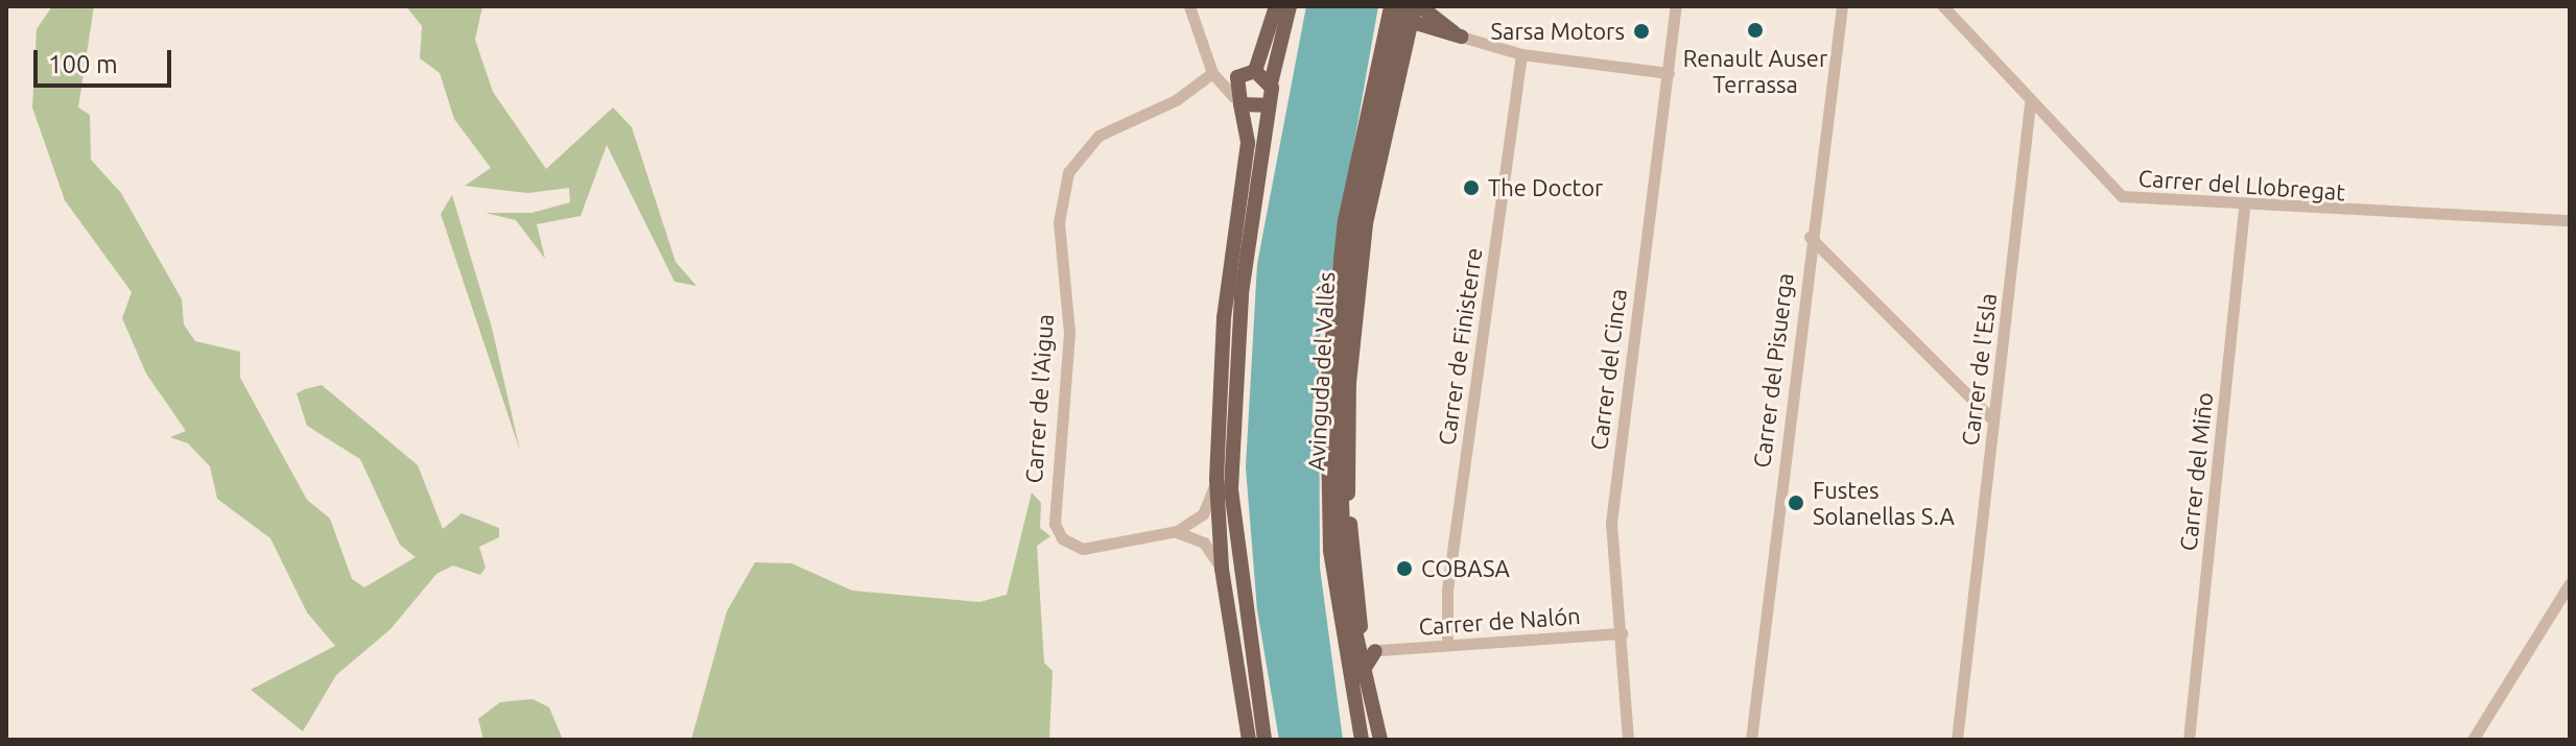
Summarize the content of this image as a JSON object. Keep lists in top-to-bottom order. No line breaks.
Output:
{"streets":{"main road":["Avinguda del Vallès"],"street":["Carrer del Llobregat","Carrer de Finisterre","Carrer del Cinca","Carrer de l'Esla","Carrer del Pisuerga","Carrer de l'Aigua","Carrer del Miño","Carrer de Nalón"]},"crossings":[["Carrer del Llobregat","Carrer de l'Esla"],["Carrer del Llobregat","Carrer del Miño"],["Carrer de Finisterre","Carrer de Nalón"],["Carrer del Cinca","Carrer de Nalón"]],"places":["Renault Auser Terrassa","Sarsa Motors","The Doctor","Fustes Solanellas S.A","COBASA"],"scale_bar":"100 m"}
